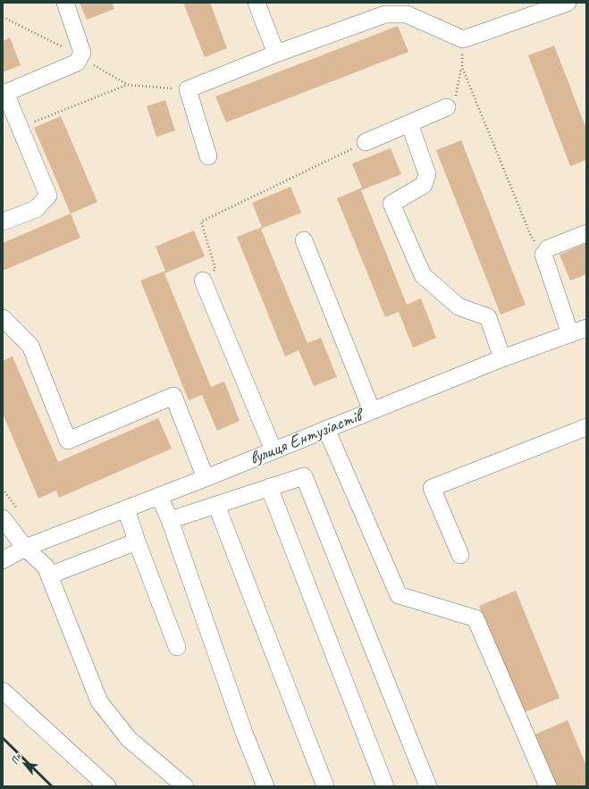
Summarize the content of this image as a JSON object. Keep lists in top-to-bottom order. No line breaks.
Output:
{"streets":{"street":["вулиця Ентузіастів"]},"north":"top left"}
